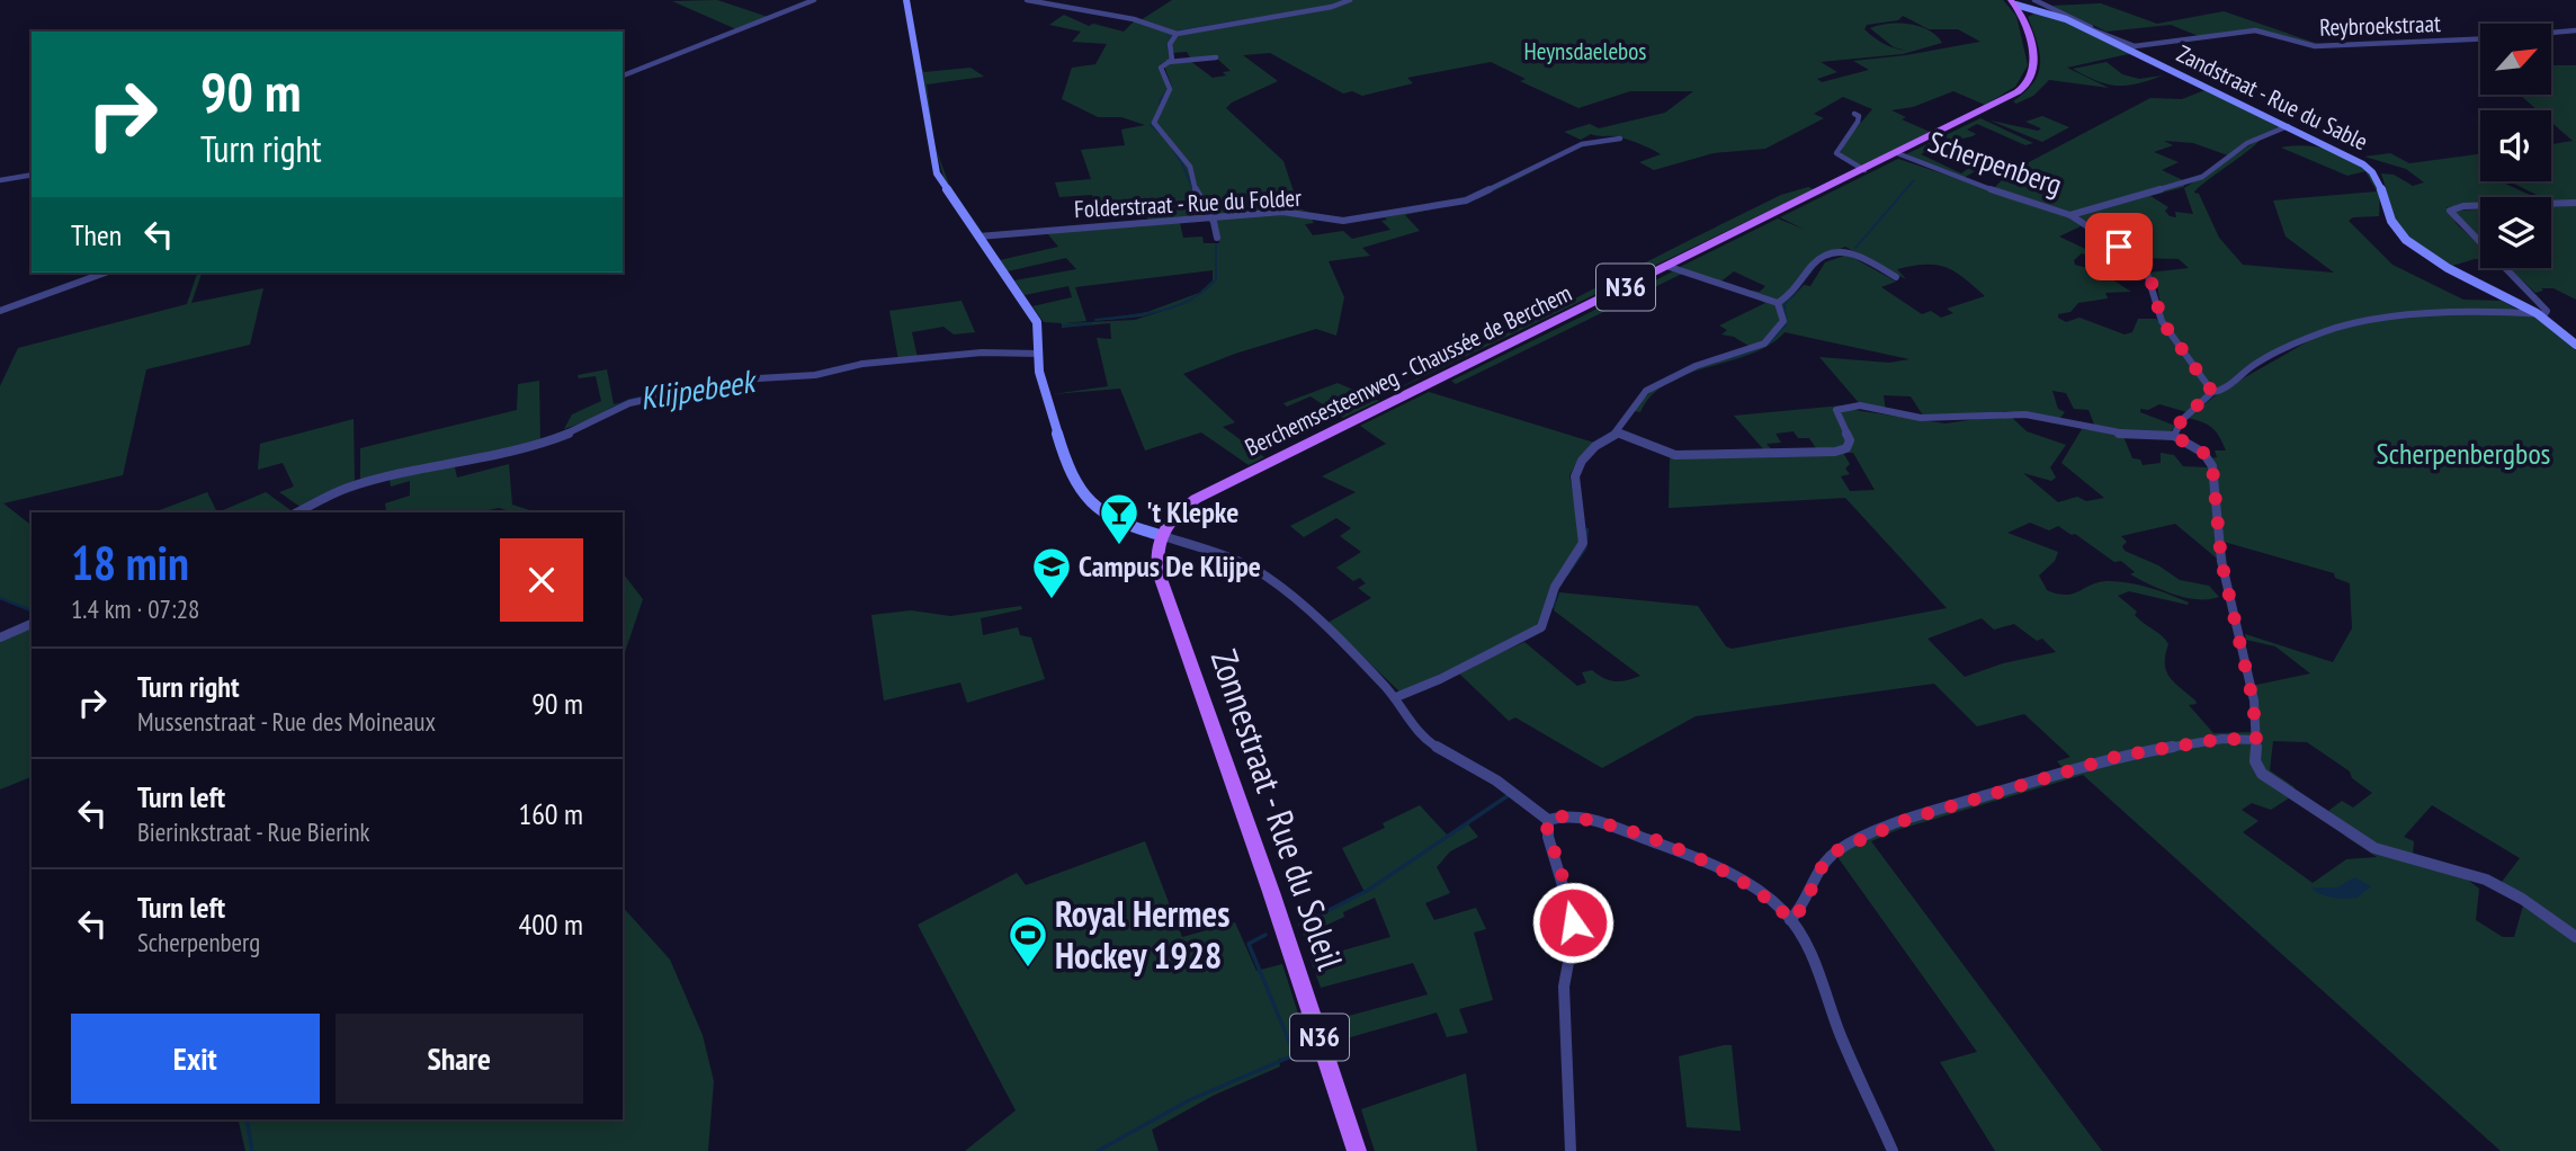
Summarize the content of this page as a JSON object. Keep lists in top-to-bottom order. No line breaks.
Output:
{"streets":{"main road":["N36","Berchemsesteenweg - Chaussée de Berchem","Zonnestraat - Rue du Soleil"],"street":["Reybroekstraat","Zandstraat - Rue du Sable","Scherpenberg","Folderstraat - Rue du Folder"]},"crossings":[["Reybroekstraat","Zandstraat - Rue du Sable"],["Zandstraat - Rue du Sable","Berchemsesteenweg - Chaussée de Berchem"],["Scherpenberg","Berchemsesteenweg - Chaussée de Berchem"],["Berchemsesteenweg - Chaussée de Berchem","Zonnestraat - Rue du Soleil"]],"water":["Klijpebeek"],"parks":["Heynsdaelebos","Scherpenbergbos"],"places":{"bar":["'t Klepke"],"school or university":["Campus De Klijpe"],"sports":["Royal Hermes Hockey 1928"]},"north":"top right","page":{"turn":["90 m","Turn right"],"then":"Then","heading":["18 min","1.4 km · 07:28"],"list":[{"name":"Turn right","note":"Mussenstraat - Rue des Moineaux","value":"90 m"},{"name":"Turn left","note":"Bierinkstraat - Rue Bierink","value":"160 m"},{"name":"Turn left","note":"Scherpenberg","value":"400 m"}],"buttons":["Exit","Share"]}}
